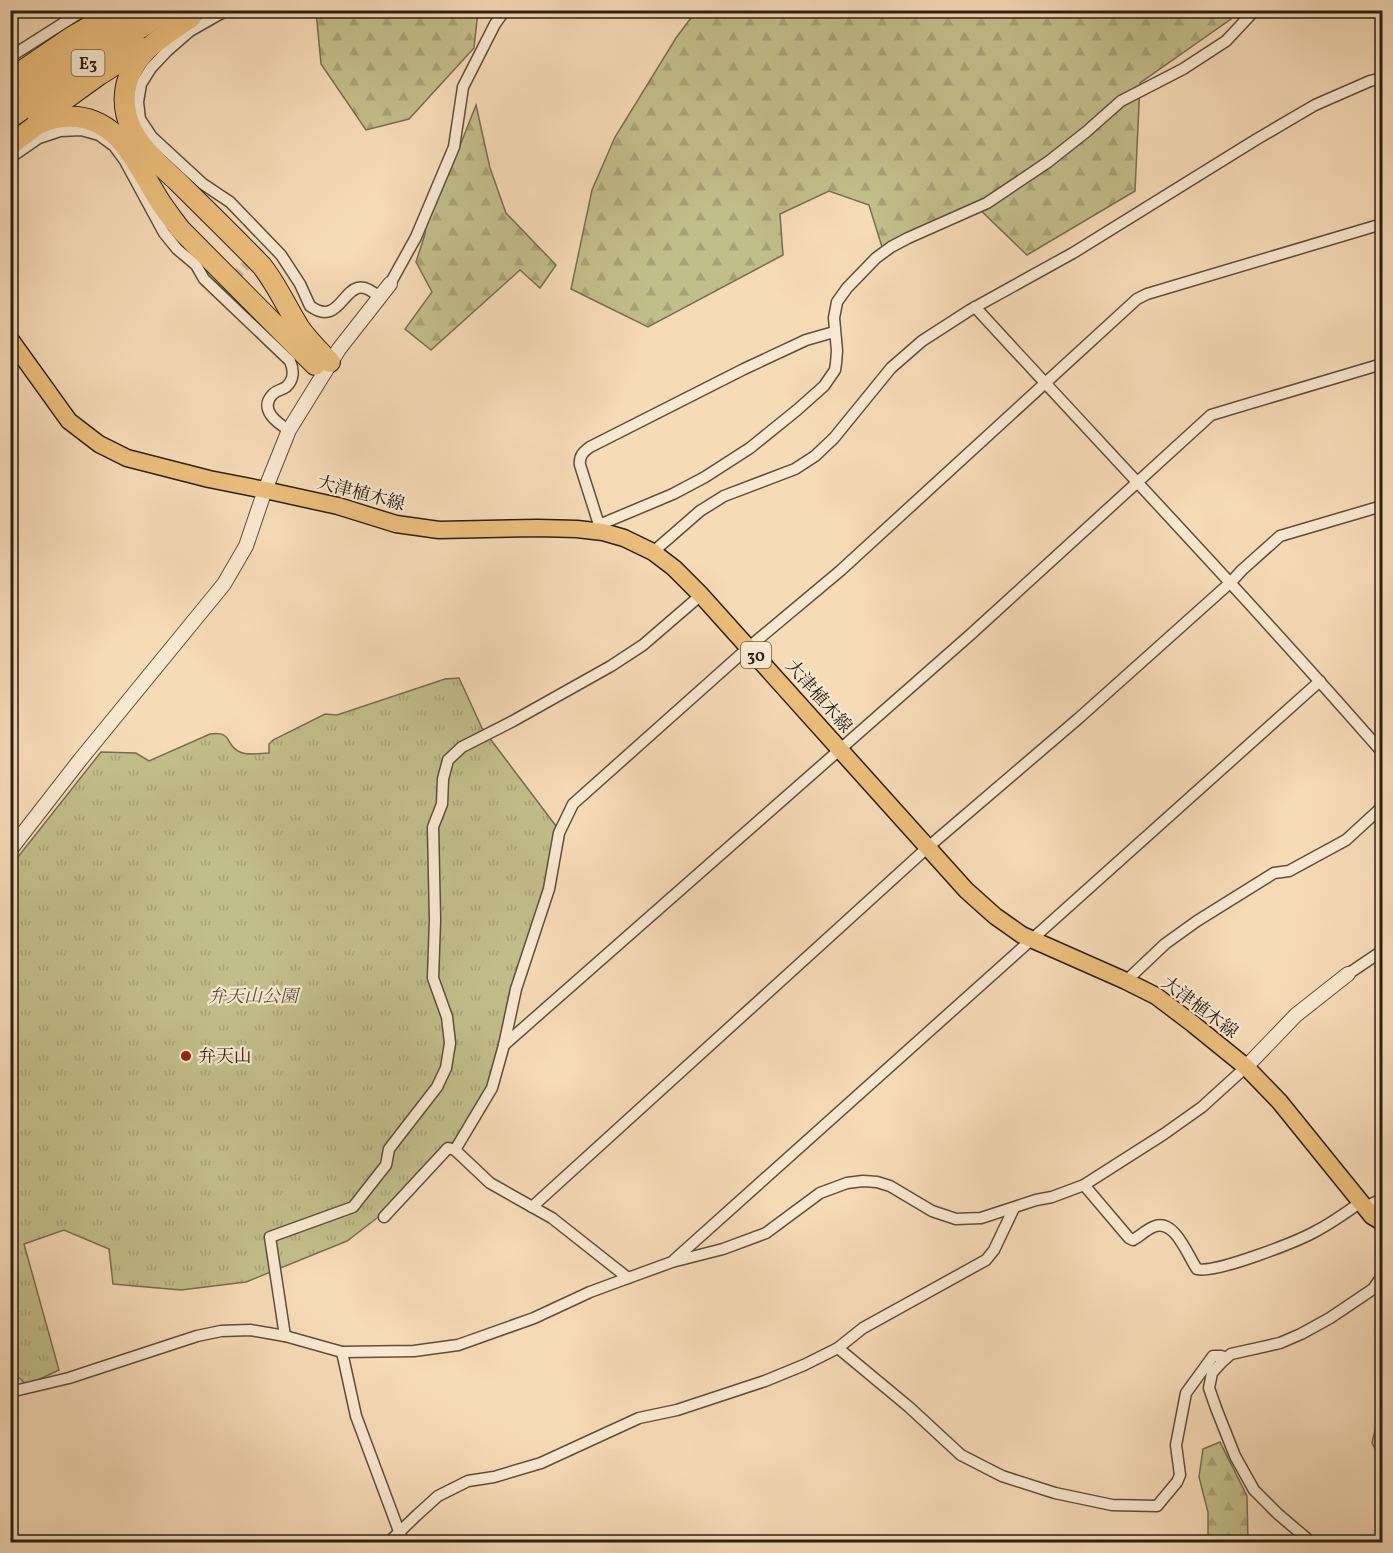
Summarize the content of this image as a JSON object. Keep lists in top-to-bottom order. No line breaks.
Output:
{"streets":{"highway":["E3"],"main road":["大津植木線","30"]},"parks":["弁天山公園"],"places":["弁天山"]}
